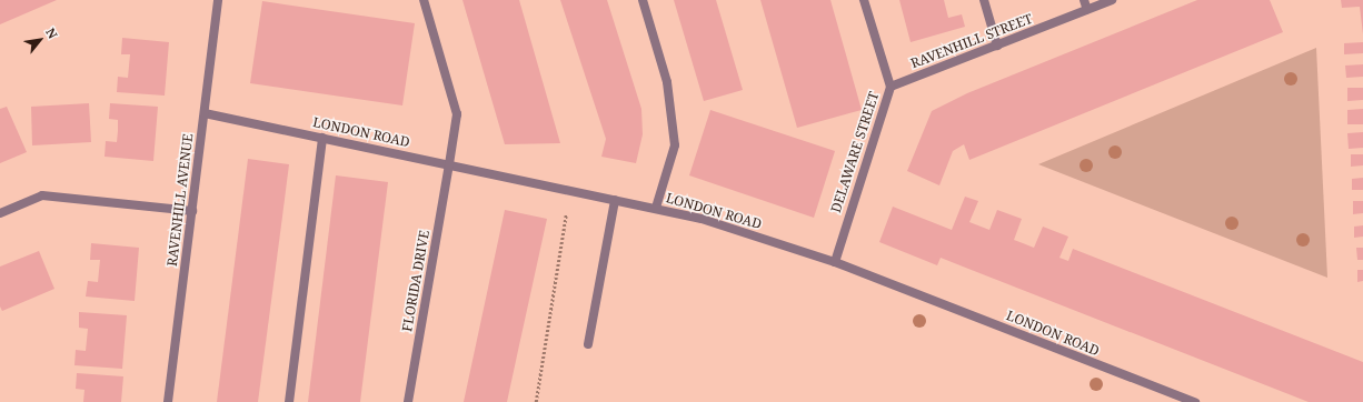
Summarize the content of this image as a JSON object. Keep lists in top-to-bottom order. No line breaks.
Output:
{"streets":{"street":["RAVENHILL STREET","LONDON ROAD","DELAWARE STREET","RAVENHILL AVENUE","FLORIDA DRIVE"]},"crossings":[["RAVENHILL STREET","DELAWARE STREET"],["LONDON ROAD","DELAWARE STREET"],["LONDON ROAD","RAVENHILL AVENUE"],["LONDON ROAD","FLORIDA DRIVE"]],"north":"top right"}
